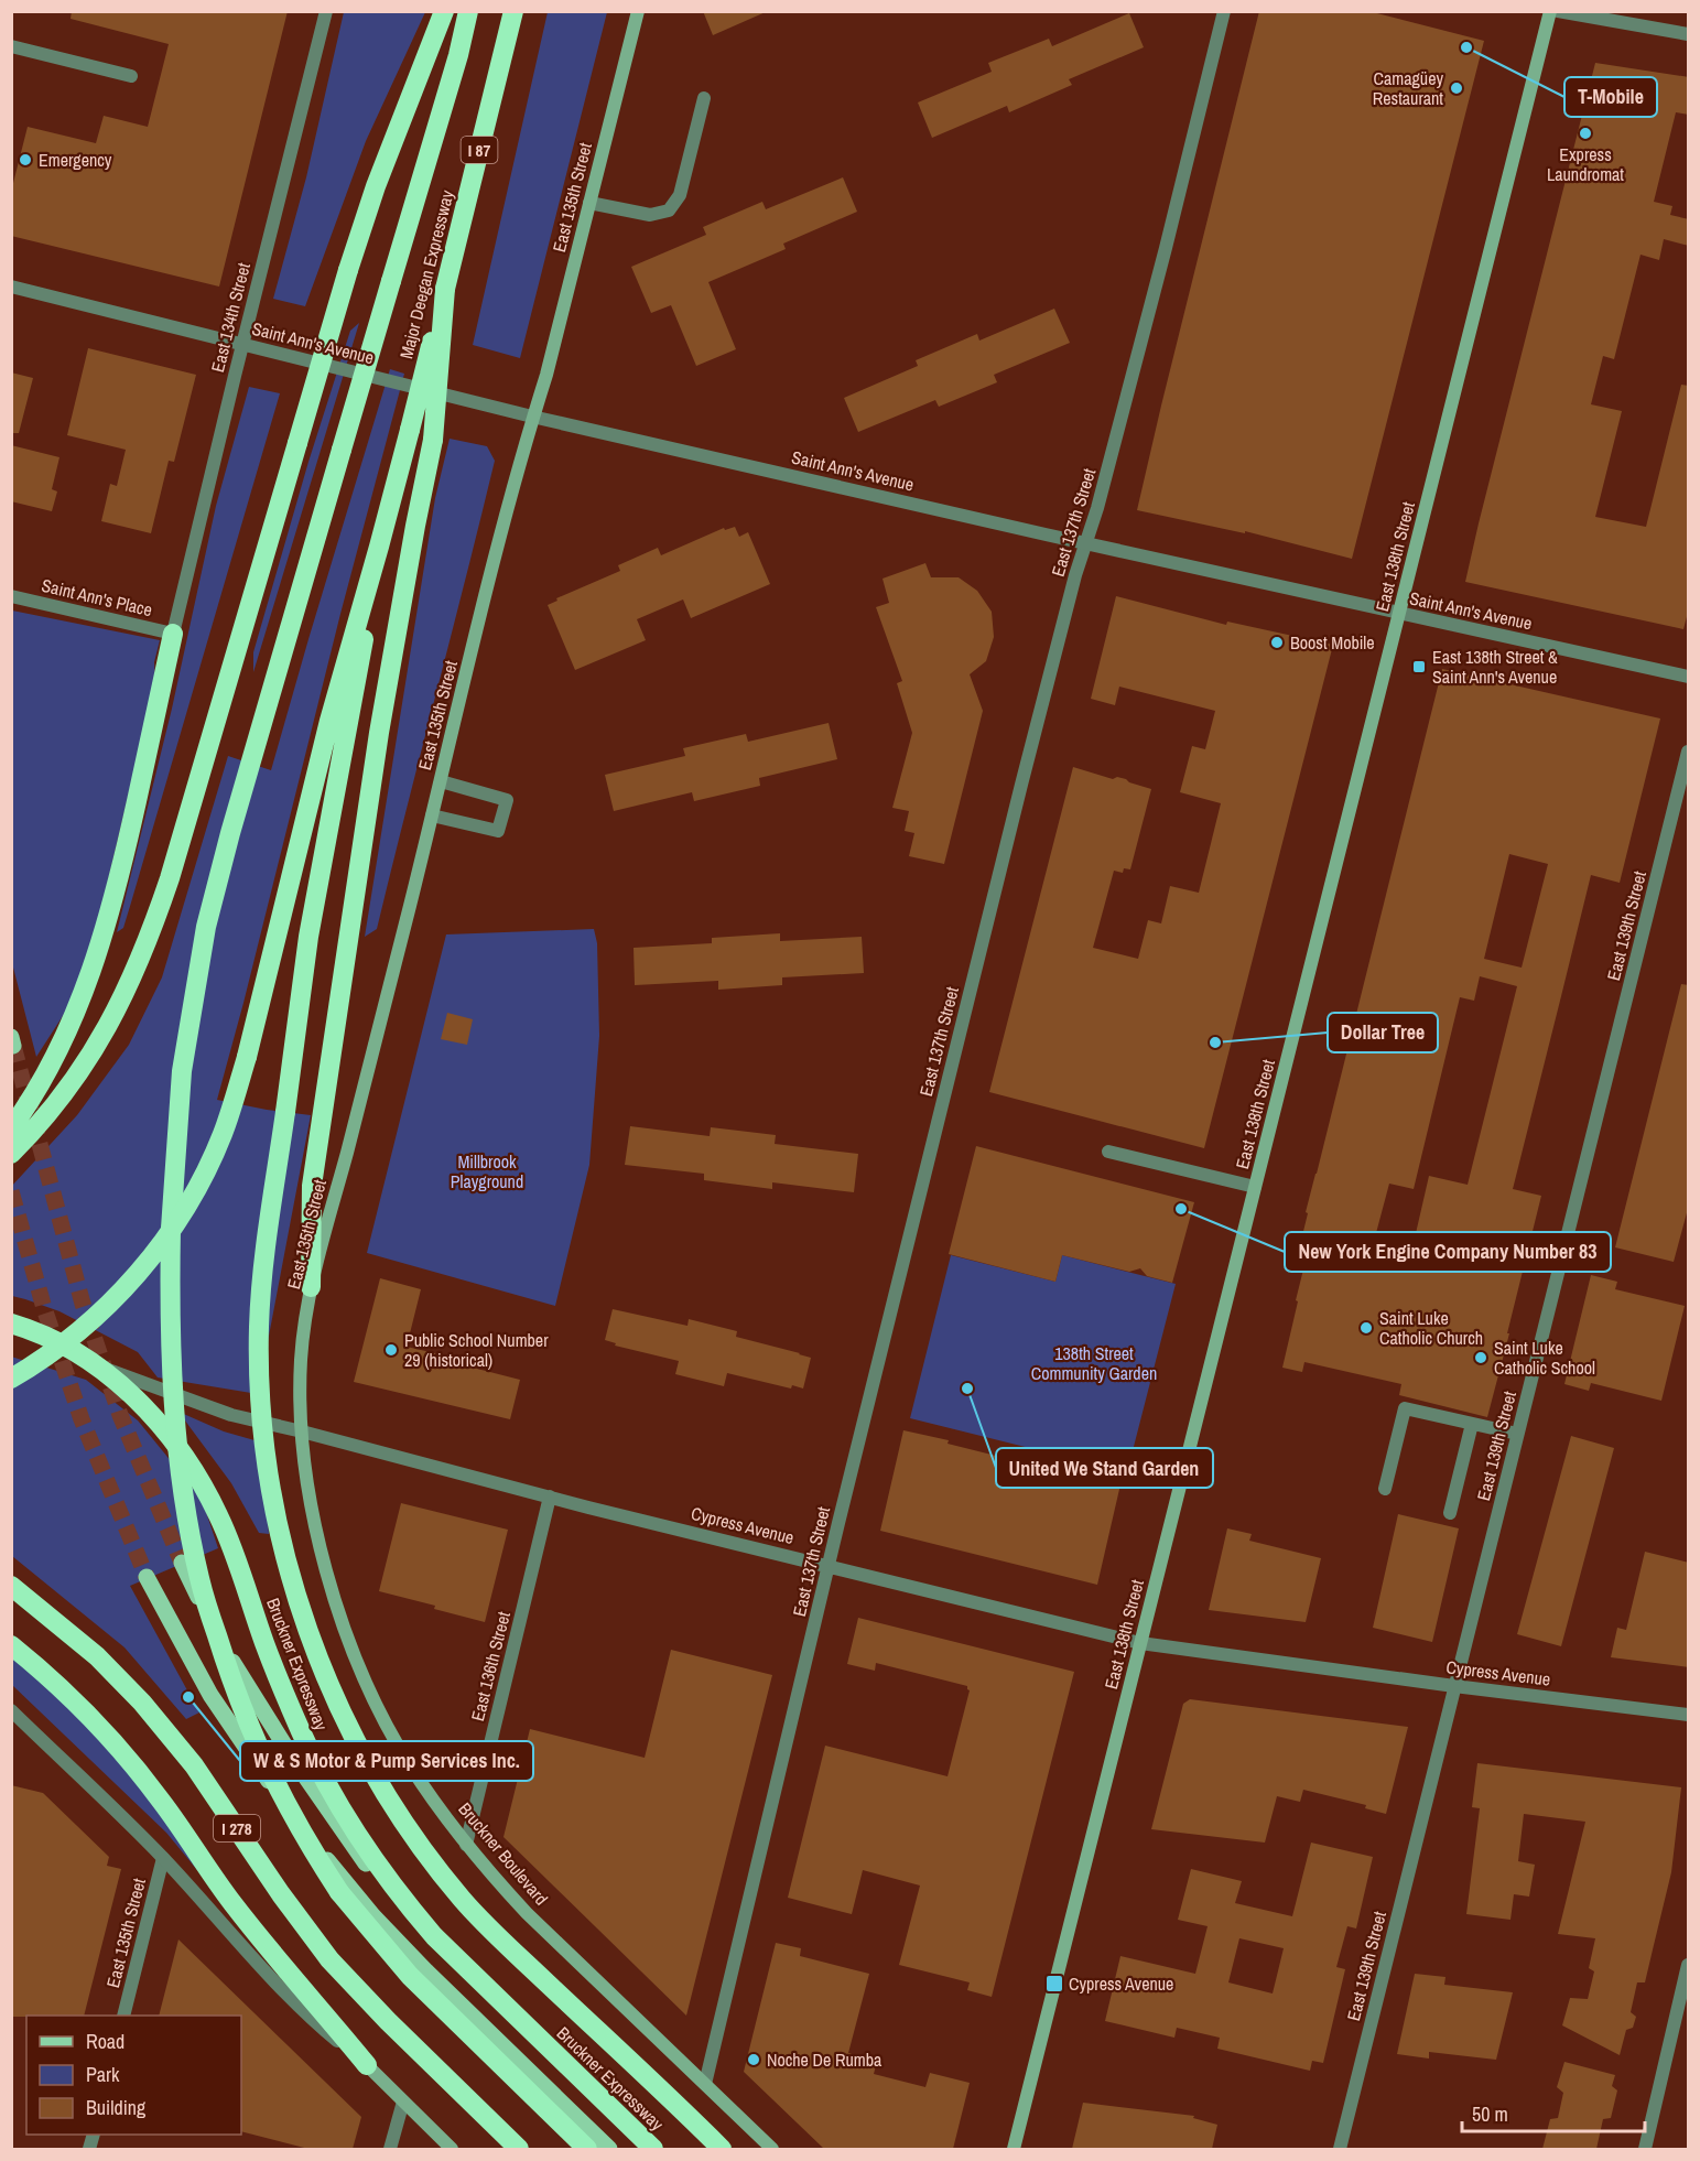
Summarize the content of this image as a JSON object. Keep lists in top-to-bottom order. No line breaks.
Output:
{"streets":{"highway":["I 87","Major Deegan Expressway","Bruckner Expressway","I 278"],"main road":["East 135th Street","East 138th Street","Bruckner Boulevard"],"street":["East 134th Street","Saint Ann's Avenue","East 137th Street","Saint Ann's Place","East 139th Street","Cypress Avenue","East 136th Street"]},"crossings":[["East 135th Street","Saint Ann's Avenue"],["East 135th Street","Cypress Avenue"],["East 135th Street","Bruckner Boulevard"],["East 134th Street","Saint Ann's Avenue"],["East 134th Street","Saint Ann's Place"],["Saint Ann's Avenue","East 137th Street"],["Saint Ann's Avenue","East 138th Street"],["East 137th Street","Cypress Avenue"],["East 137th Street","Bruckner Boulevard"],["East 138th Street","Cypress Avenue"],["East 139th Street","Cypress Avenue"],["Cypress Avenue","Bruckner Expressway"],["Cypress Avenue","East 136th Street"],["Cypress Avenue","Bruckner Boulevard"],["East 136th Street","Bruckner Boulevard"]],"parks":["Millbrook Playground","138th Street Community Garden"],"places":{"other":["T-Mobile","Camagüey Restaurant","Express Laundromat","Emergency","Boost Mobile","Dollar Tree","New York Engine Company Number 83","Saint Luke Catholic Church","Public School Number 29 (historical)","Saint Luke Catholic School","United We Stand Garden","W & S Motor & Pump Services Inc.","Noche De Rumba"],"transit":["East 138th Street & Saint Ann's Avenue","Cypress Avenue"]},"legend":["Road","Park","Building"],"scale_bar":"50 m"}
